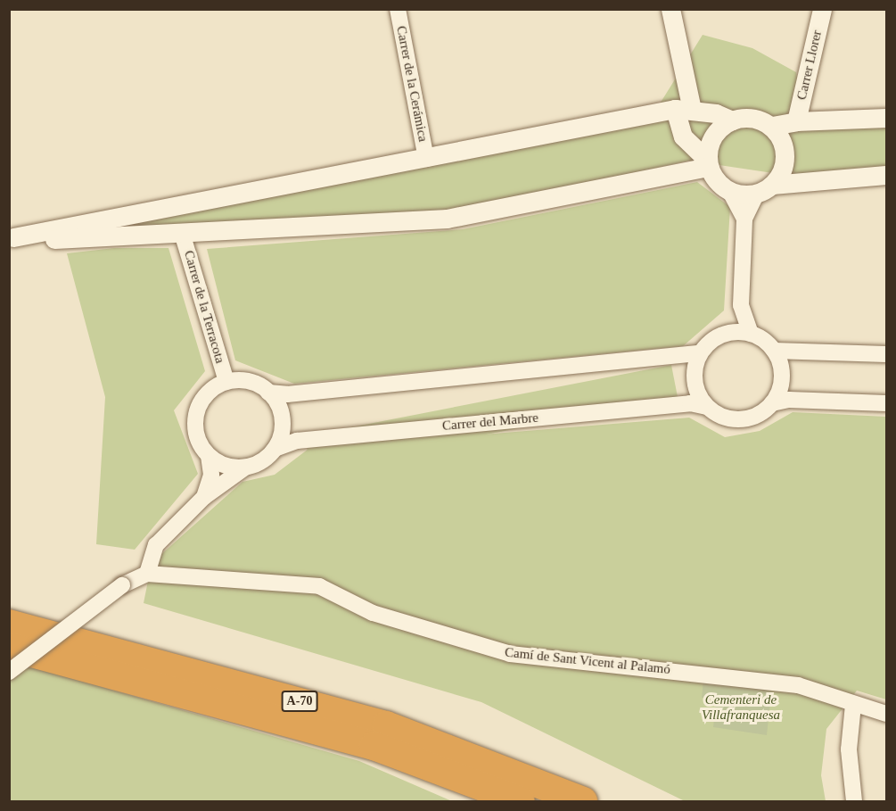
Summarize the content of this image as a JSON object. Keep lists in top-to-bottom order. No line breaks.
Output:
{"streets":{"highway":["A-70"],"street":["Carrer Llorer","Carrer de la Cerámica","Carrer de la Terracota","Carrer del Marbre","Camí de Sant Vicent al Palamó"]},"crossings":[["Carrer de la Terracota","Carrer del Marbre"]],"parks":["Cementeri de Villafranquesa"]}
